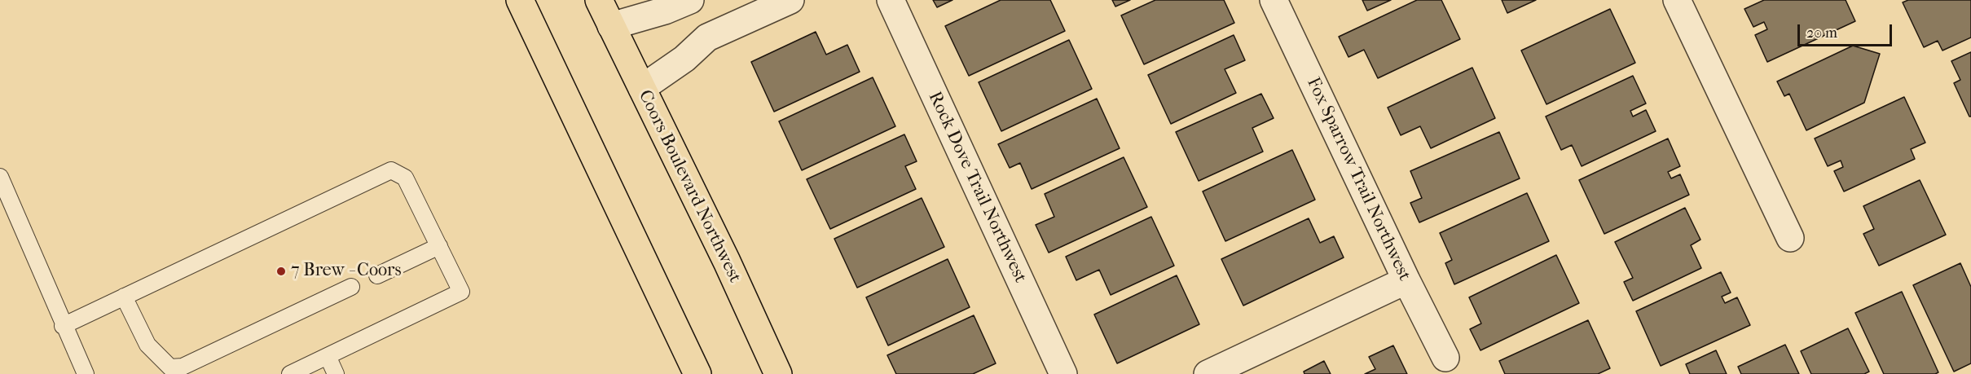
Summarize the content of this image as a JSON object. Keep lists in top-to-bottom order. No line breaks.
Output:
{"streets":{"main road":["Coors Boulevard Northwest"],"street":["Fox Sparrow Trail Northwest","Rock Dove Trail Northwest"]},"places":["7 Brew - Coors"],"scale_bar":"20 m"}
